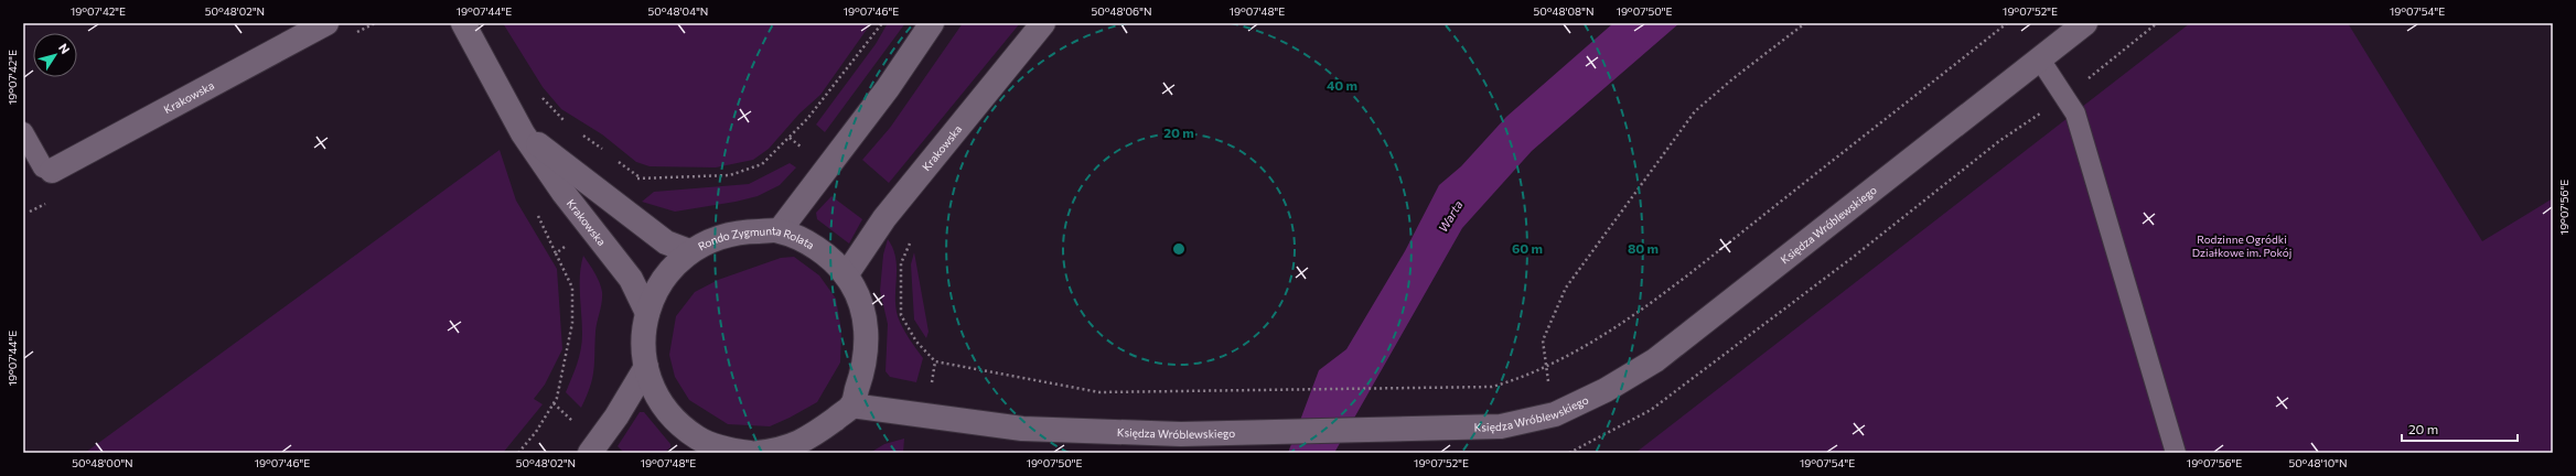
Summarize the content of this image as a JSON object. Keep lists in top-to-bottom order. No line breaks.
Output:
{"streets":{"street":["Krakowska","Księdza Wróblewskiego","Rondo Zygmunta Rolata"]},"crossings":[["Krakowska","Rondo Zygmunta Rolata"],["Księdza Wróblewskiego","Rondo Zygmunta Rolata"]],"water":["Warta"],"parks":["Rodzinne Ogródki Działkowe im. Pokój"],"scale_bar":"20 m","north":"top right","coordinates":["19°07'42\"E","50°48'02\"N","19°07'44\"E","50°48'04\"N","19°07'46\"E","50°48'06\"N","19°07'48\"E","50°48'08\"N","19°07'50\"E","19°07'52\"E","19°07'54\"E","19°07'56\"E","50°48'00\"N","50°48'10\"N"],"rings":["40 m","20 m","60 m","80 m"]}
